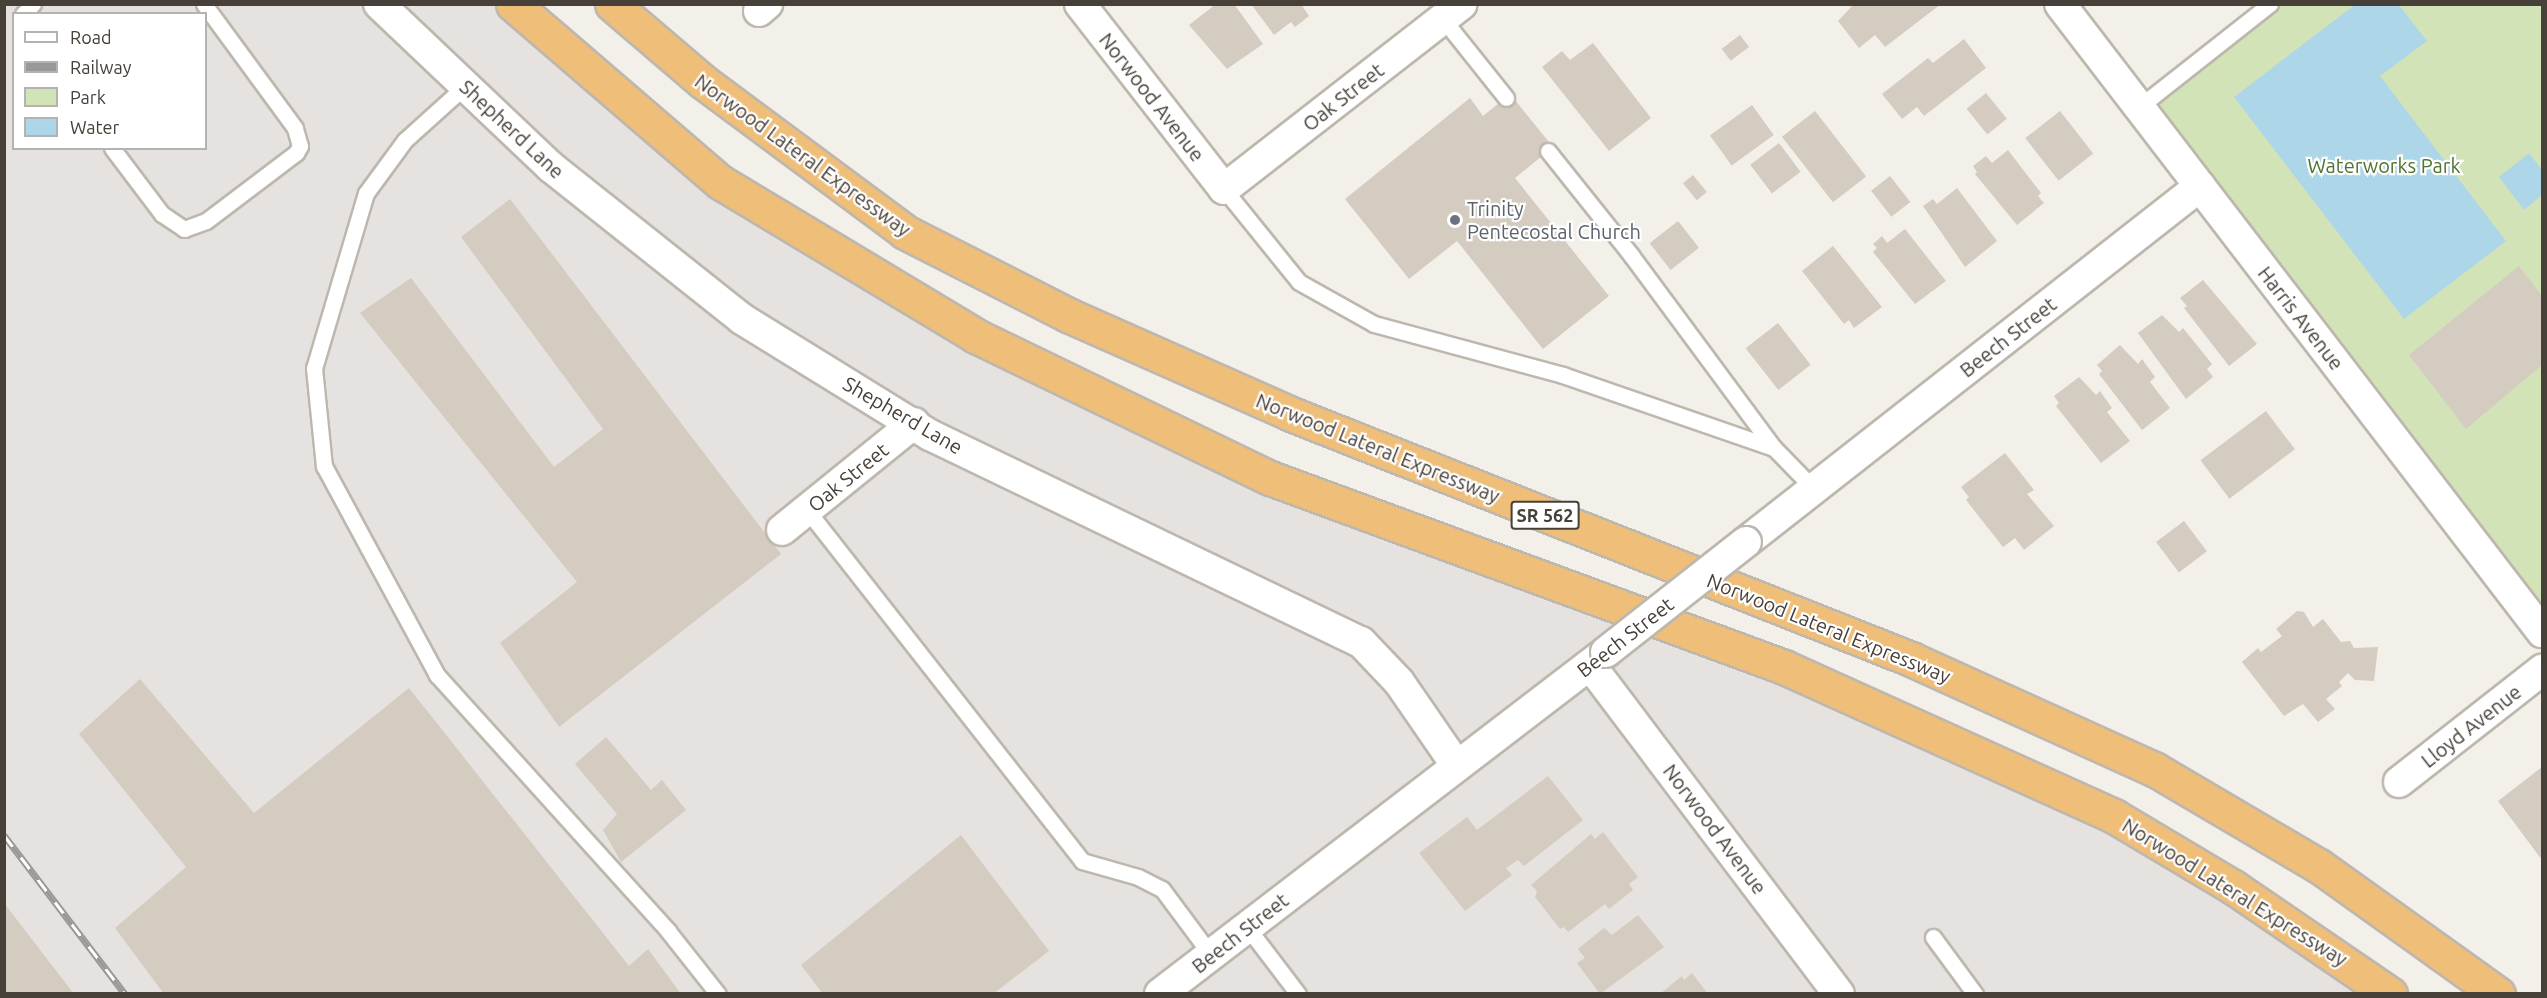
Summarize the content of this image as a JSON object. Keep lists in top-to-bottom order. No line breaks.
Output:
{"streets":{"highway":["Norwood Lateral Expressway","SR 562"],"street":["Norwood Avenue","Oak Street","Shepherd Lane","Harris Avenue","Beech Street","Lloyd Avenue"]},"crossings":[["Norwood Avenue","Oak Street"],["Norwood Avenue","Beech Street"],["Oak Street","Shepherd Lane"],["Shepherd Lane","Beech Street"],["Harris Avenue","Beech Street"]],"parks":["Waterworks Park"],"places":["Trinity Pentecostal Church"],"legend":["Road","Railway","Park","Water"]}
